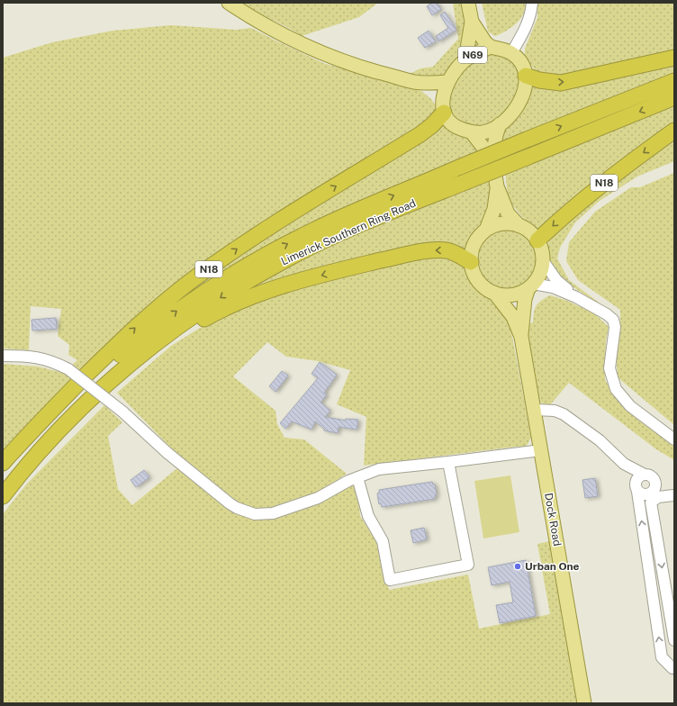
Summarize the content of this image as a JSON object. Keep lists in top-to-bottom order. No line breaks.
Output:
{"streets":{"highway":["N18","Limerick Southern Ring Road"],"main road":["N69","Dock Road"]},"crossings":[["N69","N18"],["N18","Limerick Southern Ring Road"],["N18","Dock Road"]],"places":["Urban One"]}
